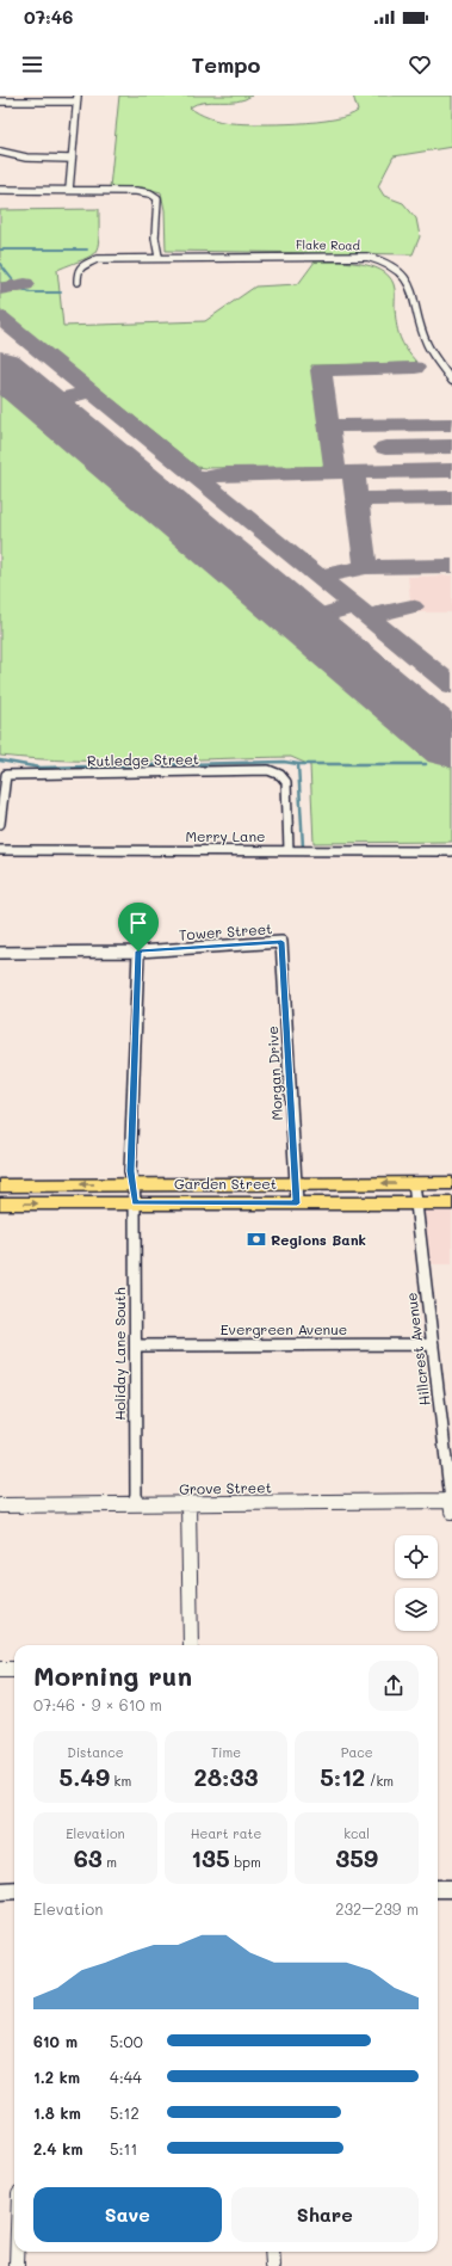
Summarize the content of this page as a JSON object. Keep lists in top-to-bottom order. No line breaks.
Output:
{"streets":{"main road":["Garden Street"],"street":["Flake Road","Rutledge Street","Merry Lane","Tower Street","Morgan Drive","Evergreen Avenue","Hillcrest Avenue","Holiday Lane South","Grove Street"]},"crossings":[["Rutledge Street","Merry Lane"],["Tower Street","Morgan Drive"],["Tower Street","Holiday Lane South"],["Morgan Drive","Garden Street"],["Garden Street","Hillcrest Avenue"],["Garden Street","Holiday Lane South"],["Evergreen Avenue","Hillcrest Avenue"],["Evergreen Avenue","Holiday Lane South"],["Hillcrest Avenue","Grove Street"],["Holiday Lane South","Grove Street"]],"places":{"bank":["Regions Bank"]},"page":{"status":"07:46","header":"Tempo","heading":["Morning run","07:46 · 9 × 610 m"],"stats":[["Distance","5.49 km"],["Time","28:33"],["Pace","5:12 /km"],["Elevation","63 m"],["Heart rate","135 bpm"],["kcal","359"]],"chart":["Elevation","232–239 m"],"list":[{"name":"610 m","note":"5:00"},{"name":"1.2 km","note":"4:44"},{"name":"1.8 km","note":"5:12"},{"name":"2.4 km","note":"5:11"}],"buttons":["Save","Share"]}}
